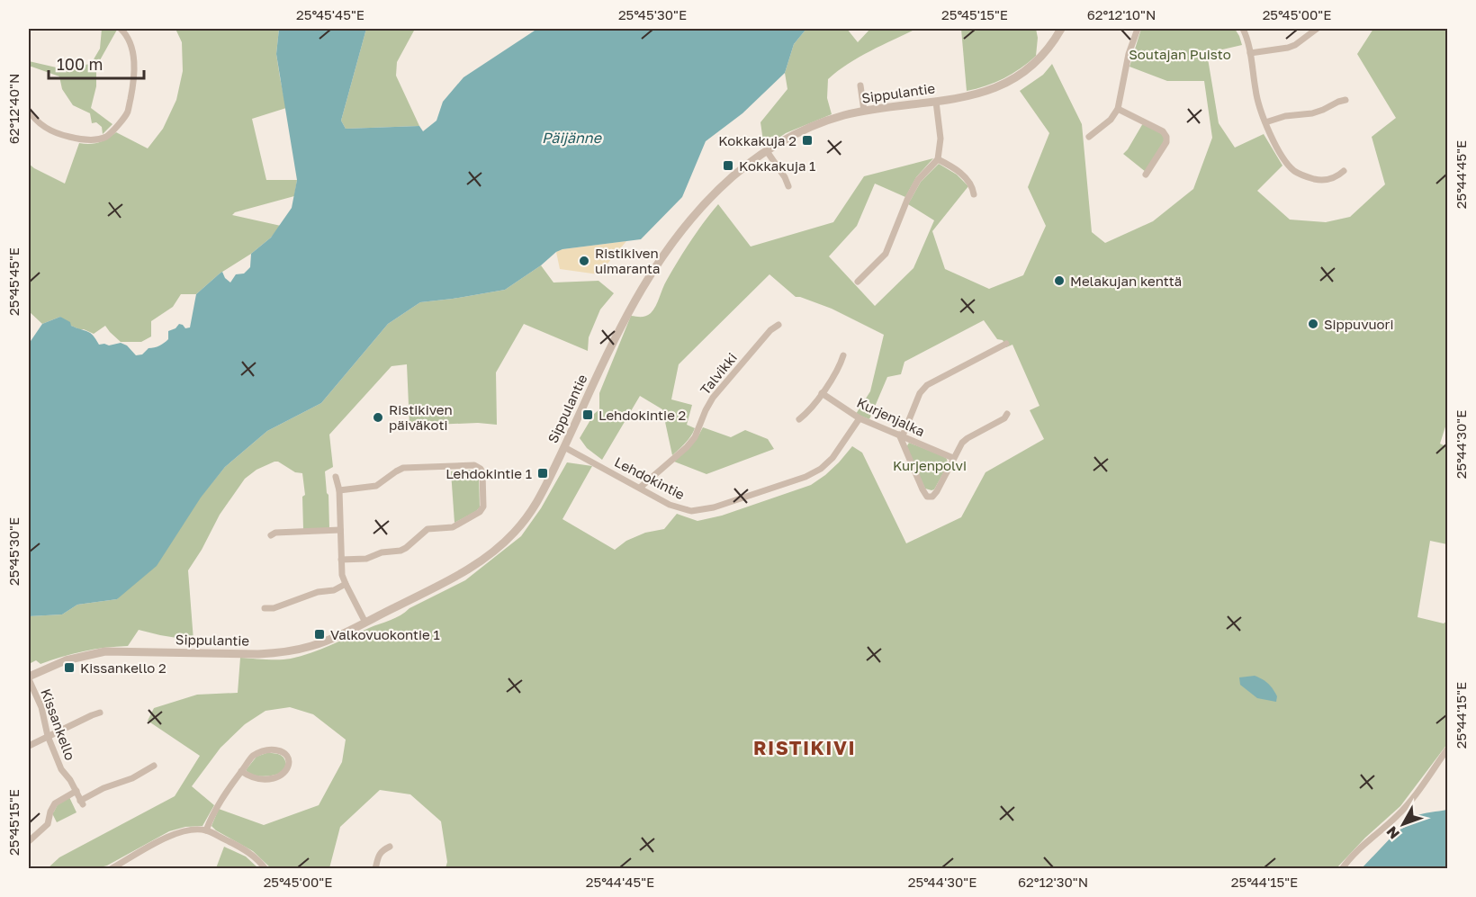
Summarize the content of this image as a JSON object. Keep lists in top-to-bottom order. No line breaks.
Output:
{"streets":{"street":["Sippulantie","Talvikki","Kurjenjalka","Lehdokintie","Kissankello"]},"crossings":[["Sippulantie","Lehdokintie"],["Sippulantie","Kissankello"],["Talvikki","Lehdokintie"],["Kurjenjalka","Lehdokintie"]],"districts":["RISTIKIVI"],"water":["Päijänne"],"parks":["Soutajan Puisto","Kurjenpolvi"],"places":{"transit":["Kokkakuja 2","Kokkakuja 1","Lehdokintie 2","Lehdokintie 1","Valkovuokontie 1","Kissankello 2"],"other":["Ristikiven uimaranta","Melakujan kenttä","Sippuvuori","Ristikiven päiväkoti"]},"scale_bar":"100 m","north":"bottom left","coordinates":["25°45'45\"E","25°45'30\"E","25°45'15\"E","62°12'10\"N","25°45'00\"E","62°12'40\"N","25°44'45\"E","25°44'30\"E","25°44'15\"E","62°12'30\"N"]}
